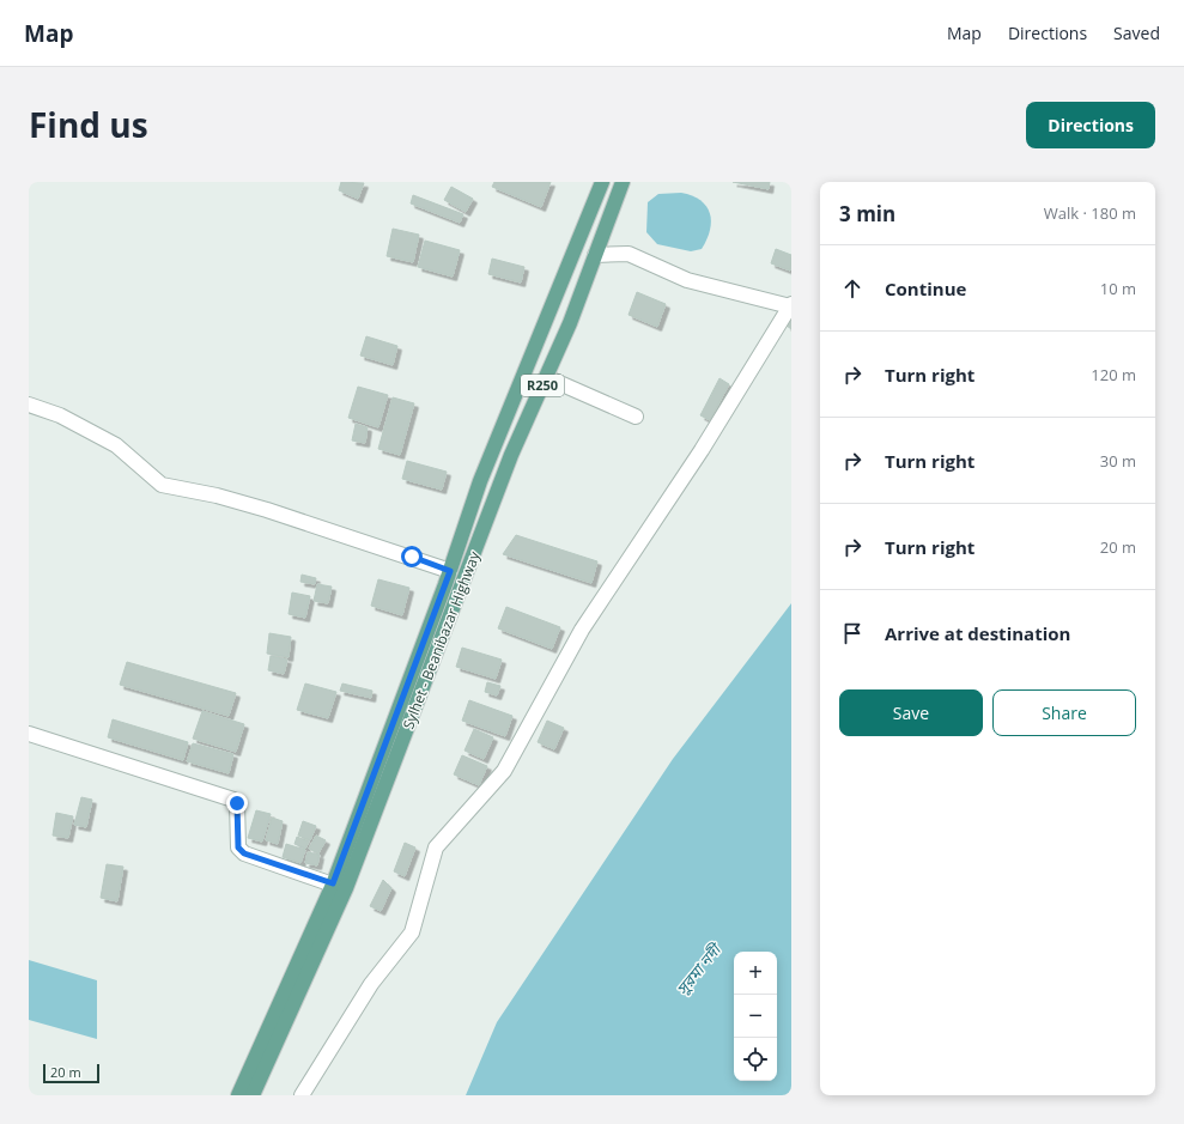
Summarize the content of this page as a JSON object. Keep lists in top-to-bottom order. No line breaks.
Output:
{"streets":{"main road":["R250","Sylhet - Beanibazar Highway"]},"water":["সুরমা নদী"],"scale_bar":"20 m","page":{"header":"Map","nav":["Map","Directions","Saved"],"title":"Find us","buttons":["Directions",["Save","Share"]],"heading":["3 min","Walk · 180 m"],"list":[["Continue","10 m"],["Turn right","120 m"],["Turn right","30 m"],["Turn right","20 m"],"Arrive at destination"],"map_buttons":["+","−"],"scale":"20 m"}}
